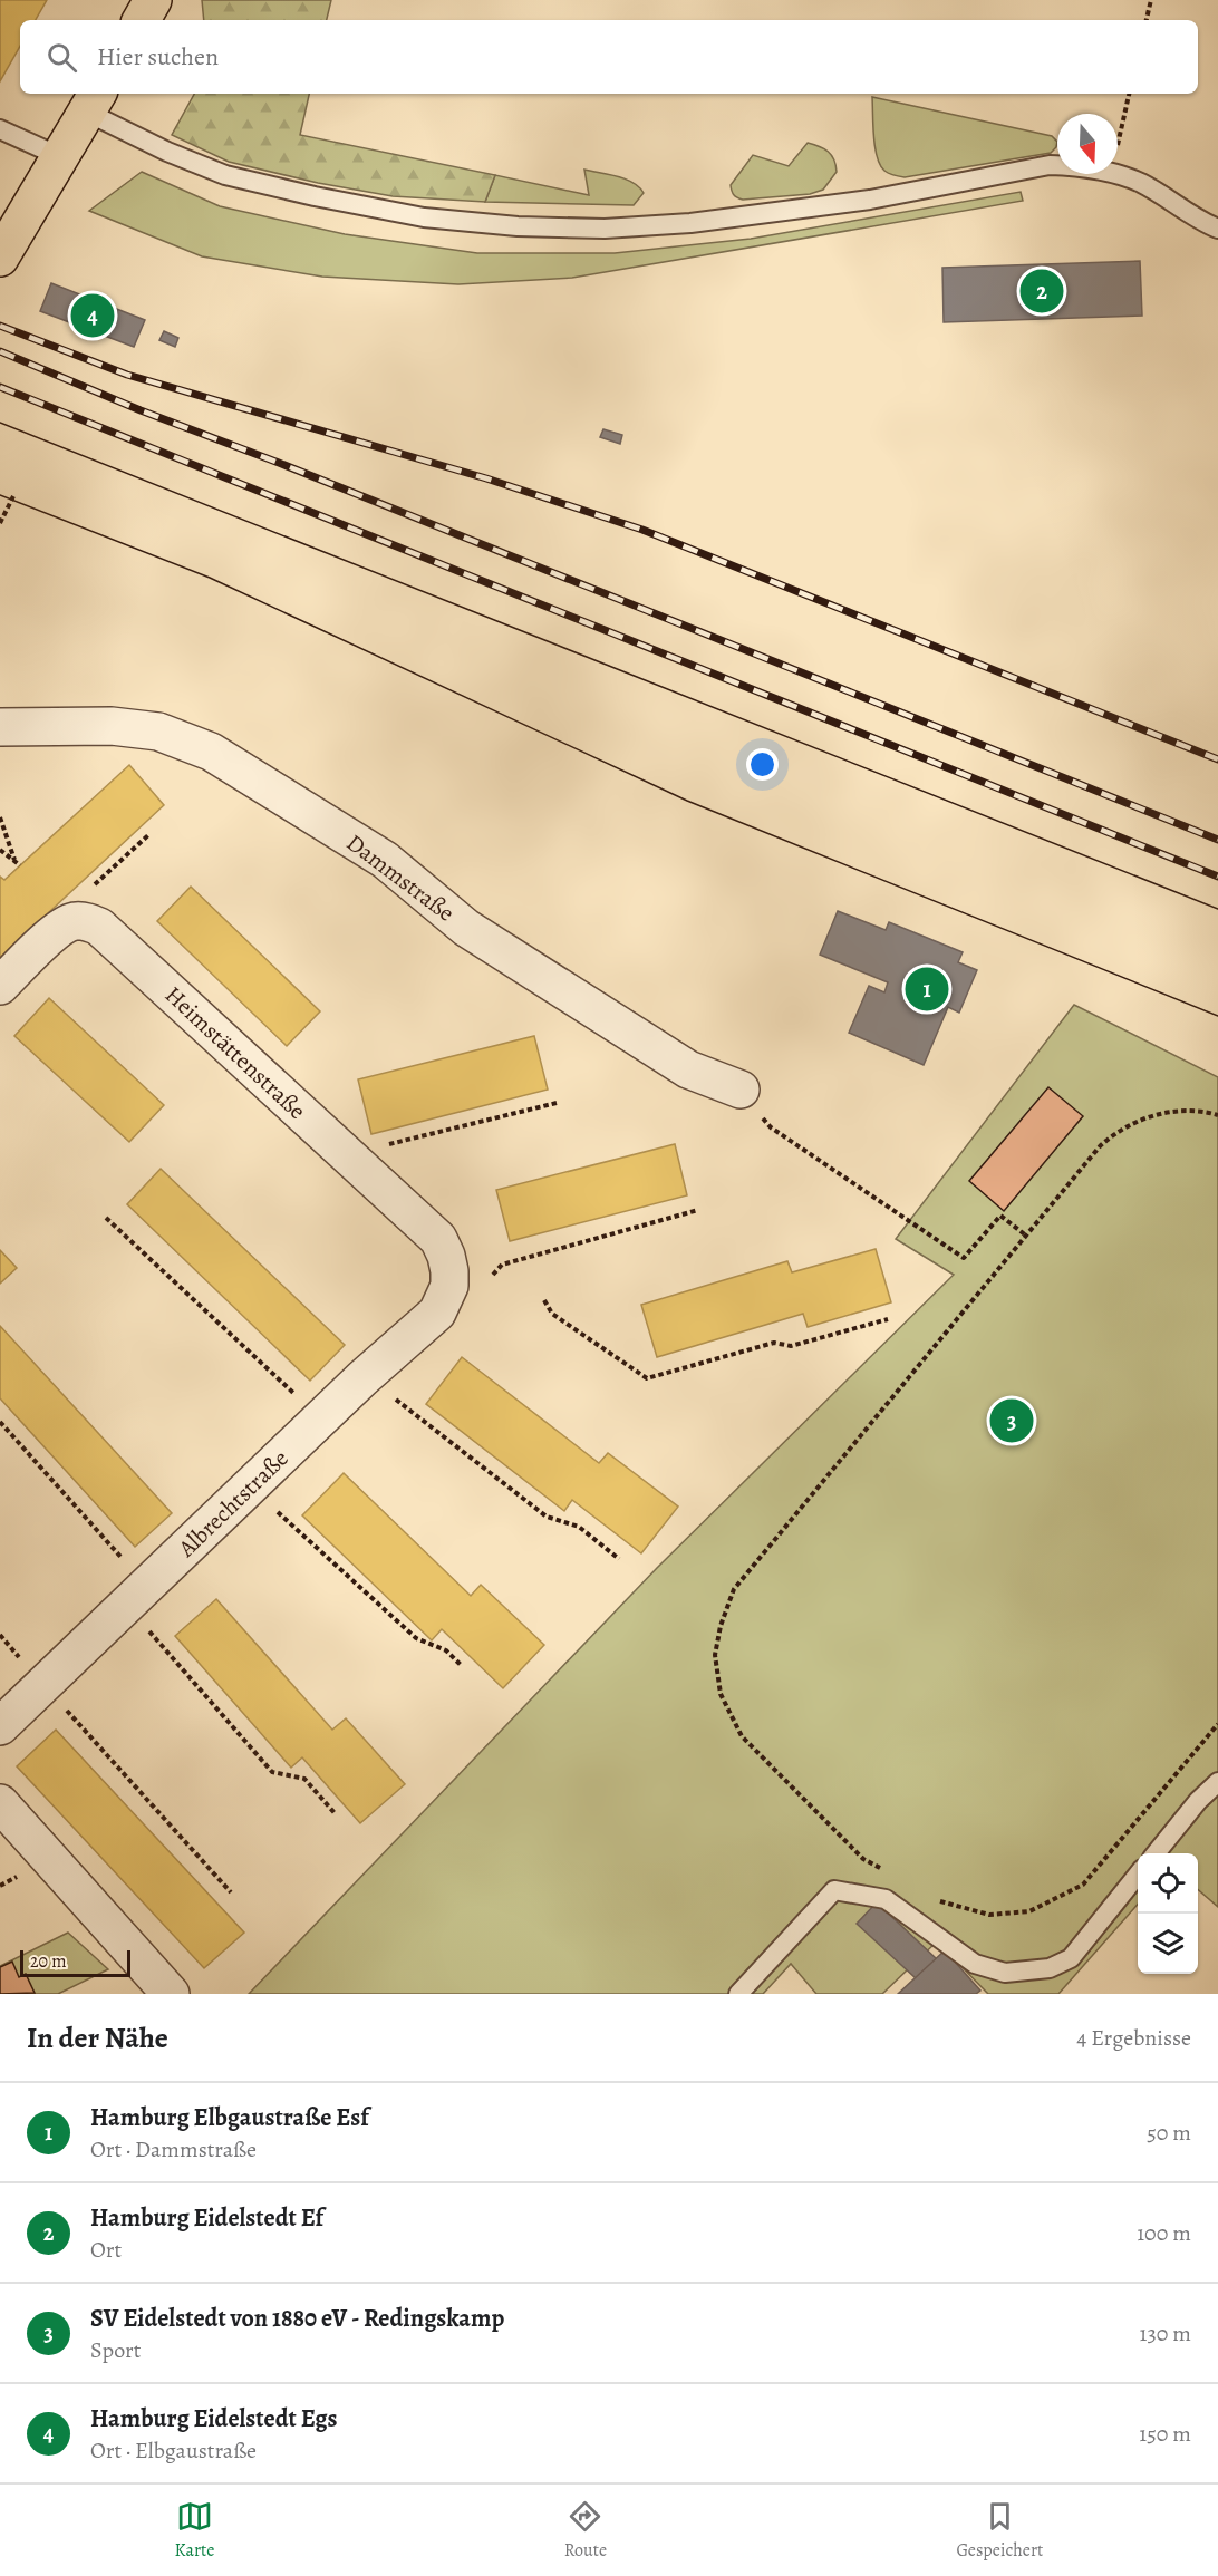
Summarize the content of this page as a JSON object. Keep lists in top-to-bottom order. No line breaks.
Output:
{"streets":{"street":["Dammstraße","Heimstättenstraße","Albrechtstraße"]},"crossings":[["Heimstättenstraße","Albrechtstraße"]],"scale_bar":"20 m","north":"bottom","page":{"search":"Hier suchen","pins":["2","4","1","3"],"scale":"20 m","heading":["In der Nähe","4 Ergebnisse"],"list":[{"mark":"1","name":"Hamburg Elbgaustraße Esf","note":"Ort · Dammstraße","value":"50 m"},{"mark":"2","name":"Hamburg Eidelstedt Ef","note":"Ort","value":"100 m"},{"mark":"3","name":"SV Eidelstedt von 1880 eV - Redingskamp","note":"Sport","value":"130 m"},{"mark":"4","name":"Hamburg Eidelstedt Egs","note":"Ort · Elbgaustraße","value":"150 m"}],"nav":["Karte","Route","Gespeichert"]}}
